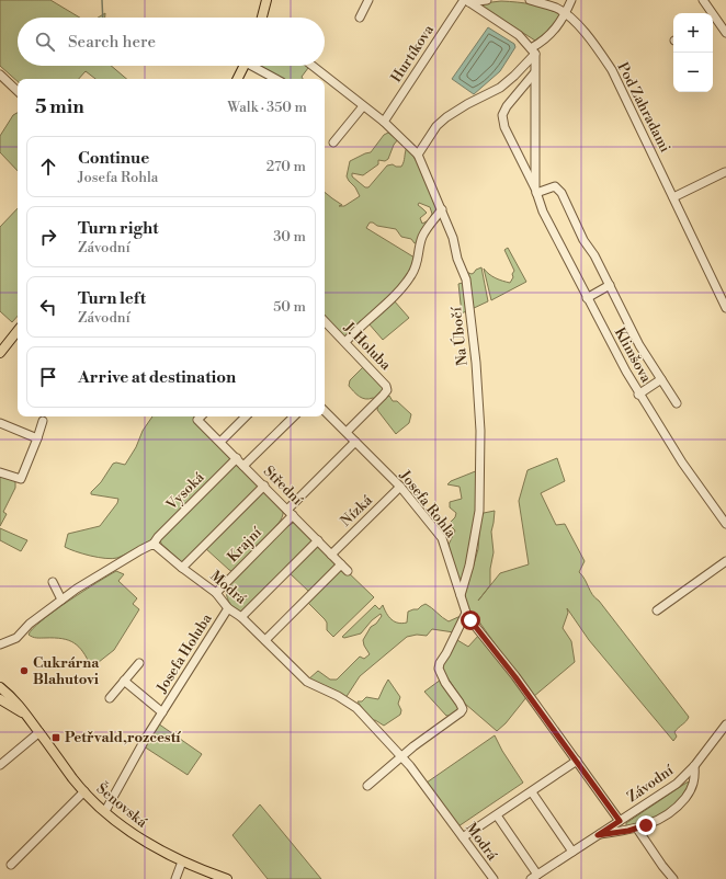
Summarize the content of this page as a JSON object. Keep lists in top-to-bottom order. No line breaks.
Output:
{"streets":{"main road":["Šenovská"],"street":["Hurtíkova","Pod Zahradami","Na Úbočí","J. Holuba","Klimšova","Střední","Vysoká","Josefa Rohla","Nízká","Krajní","Modrá","Josefa Holuba","Závodní"]},"crossings":[["Hurtíkova","Na Úbočí"],["Na Úbočí","Josefa Rohla"],["J. Holuba","Josefa Rohla"],["Střední","Vysoká"],["Střední","Nízká"],["Střední","Krajní"],["Vysoká","Modrá"],["Josefa Rohla","Nízká"],["Josefa Rohla","Závodní"],["Krajní","Modrá"],["Modrá","Josefa Holuba"],["Josefa Holuba","Šenovská"]],"places":{"other":["Cukrárna Blahutovi"],"transit":["Petřvald,rozcestí"]},"page":{"map_buttons":["+","−"],"search":"Search here","heading":["5 min","Walk · 350 m"],"list":[["Continue","Josefa Rohla","270 m"],["Turn right","Závodní","30 m"],["Turn left","Závodní","50 m"],"Arrive at destination"]}}
